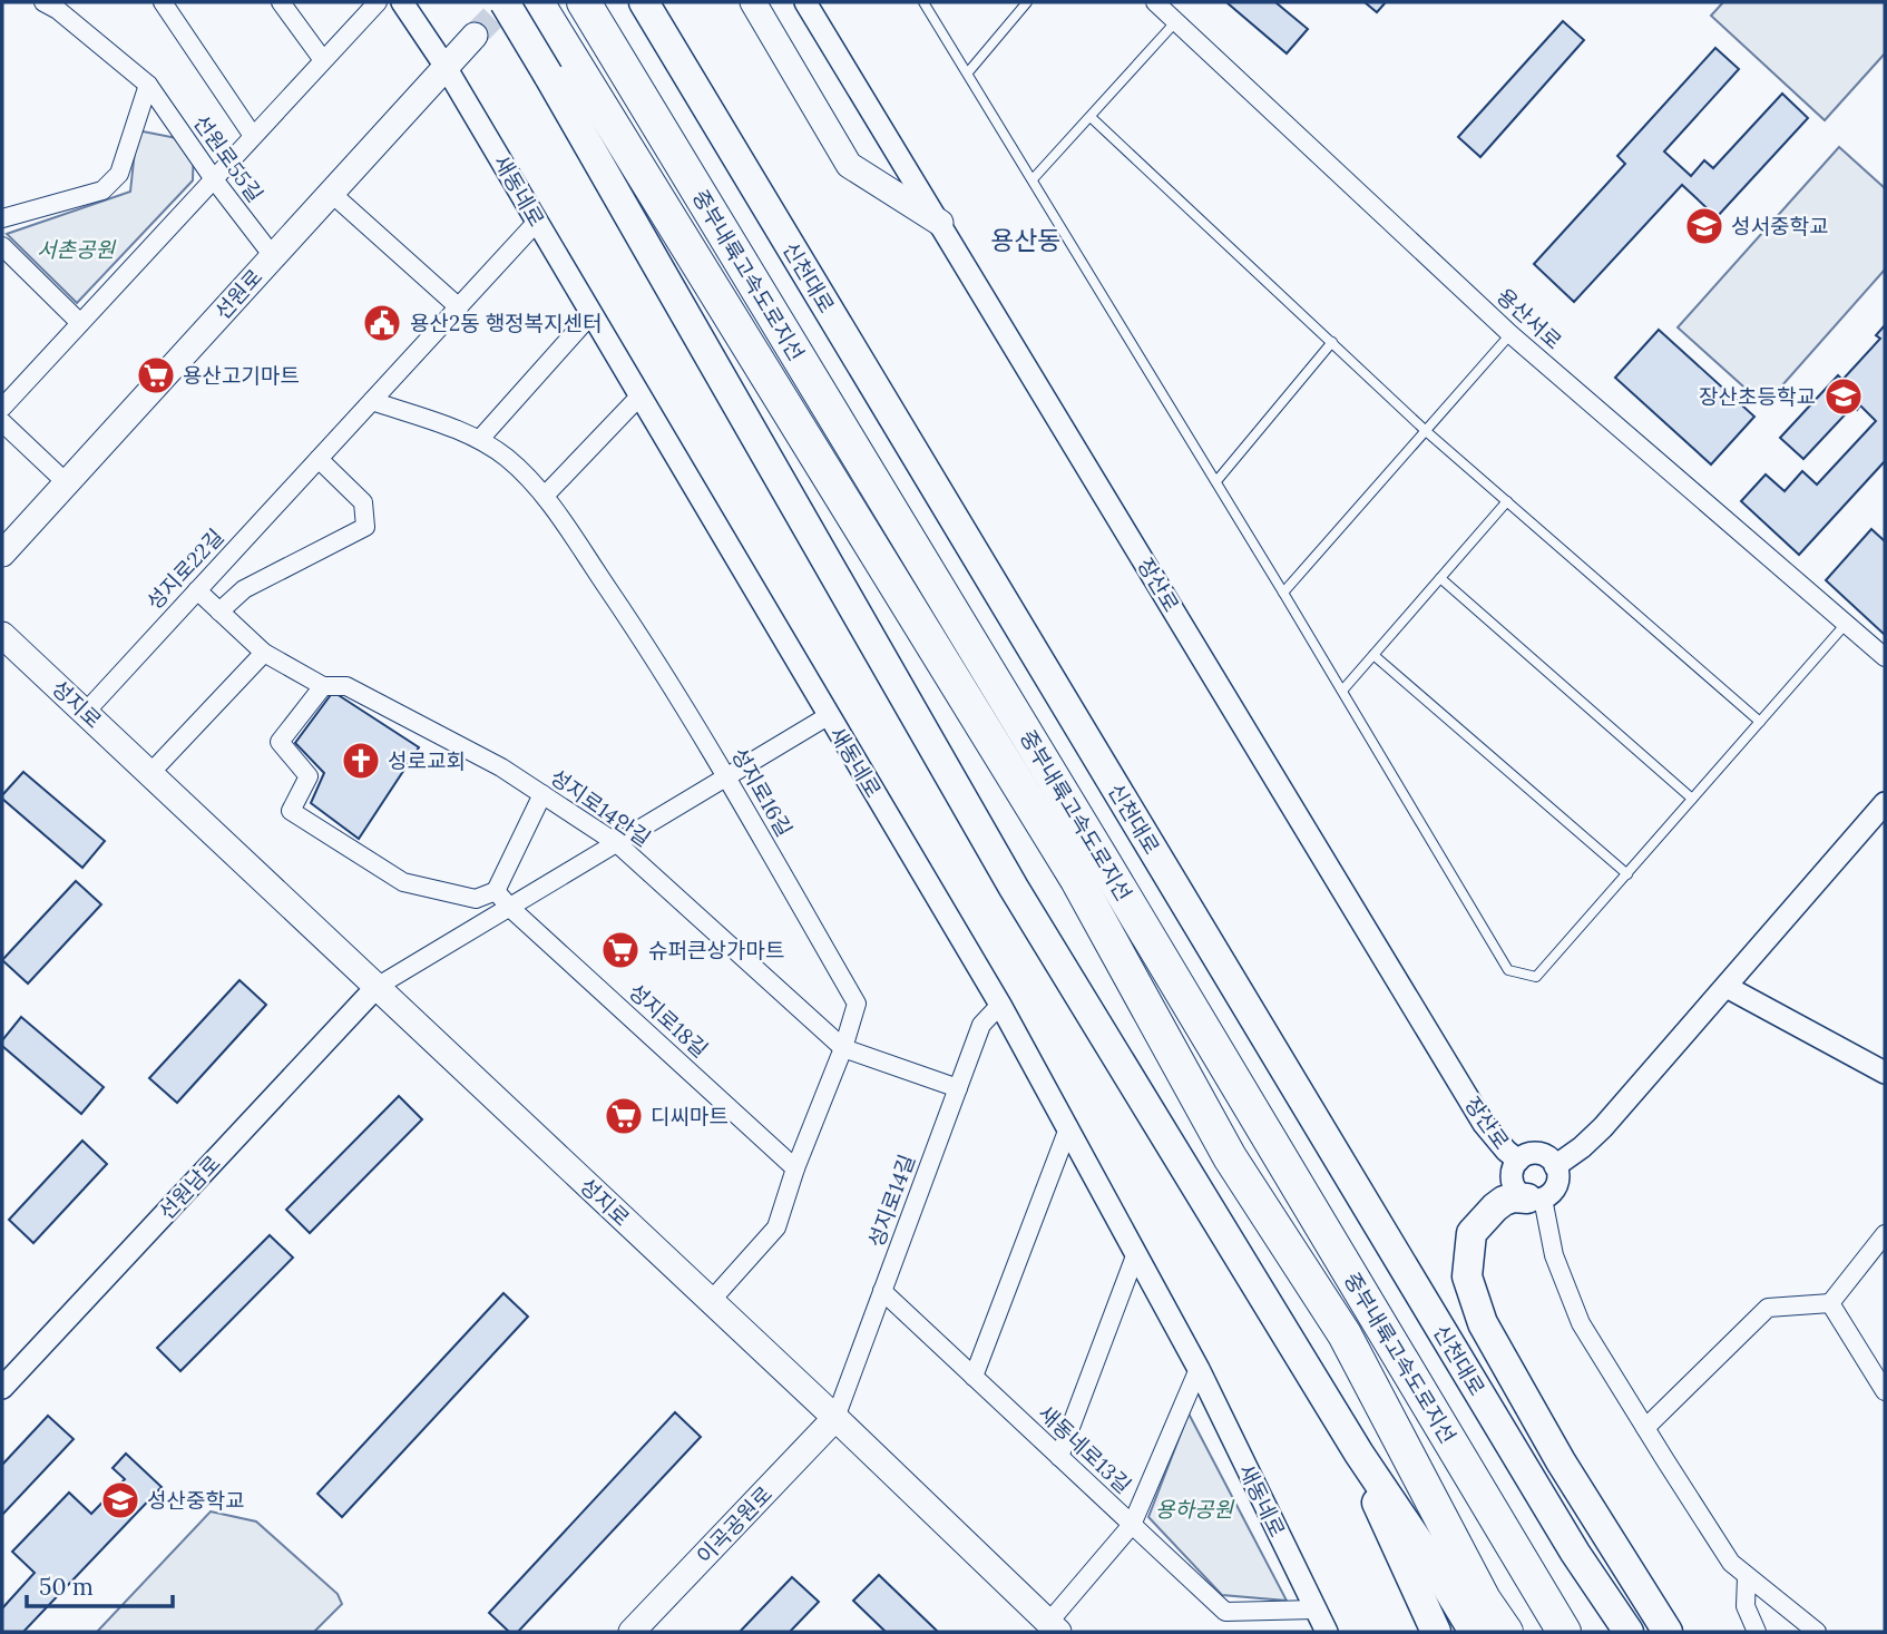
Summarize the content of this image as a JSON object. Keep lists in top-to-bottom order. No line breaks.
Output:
{"streets":{"highway":["중부내륙고속도로지선","신천대로"],"main road":["선원로","성지로","이곡공원로"],"street":["선원로55길","새동네로","용산서로","성지로22길","장산로","성지로16길","성지로14안길","성지로18길","선원남로","성지로14길","새동네로13길"]},"crossings":[["선원로55길","선원로"],["새동네로","선원로"],["새동네로","성지로22길"],["새동네로","성지로14길"],["새동네로","새동네로13길"],["성지로22길","성지로"],["성지로22길","성지로16길"],["성지로22길","성지로14안길"],["성지로","성지로16길"],["성지로","선원남로"],["성지로","성지로14길"],["성지로","이곡공원로"],["성지로16길","성지로14안길"],["성지로16길","성지로18길"],["성지로14안길","성지로14길"],["성지로14길","새동네로13길"],["성지로14길","이곡공원로"]],"districts":["용산동"],"parks":["서촌공원","용하공원"],"places":{"school or university":["성서중학교","장산초등학교","성산중학교"],"public building":["용산2동 행정복지센터"],"supermarket":["용산고기마트","슈퍼큰상가마트","디씨마트"],"church":["성로교회"]},"scale_bar":"50 m"}
